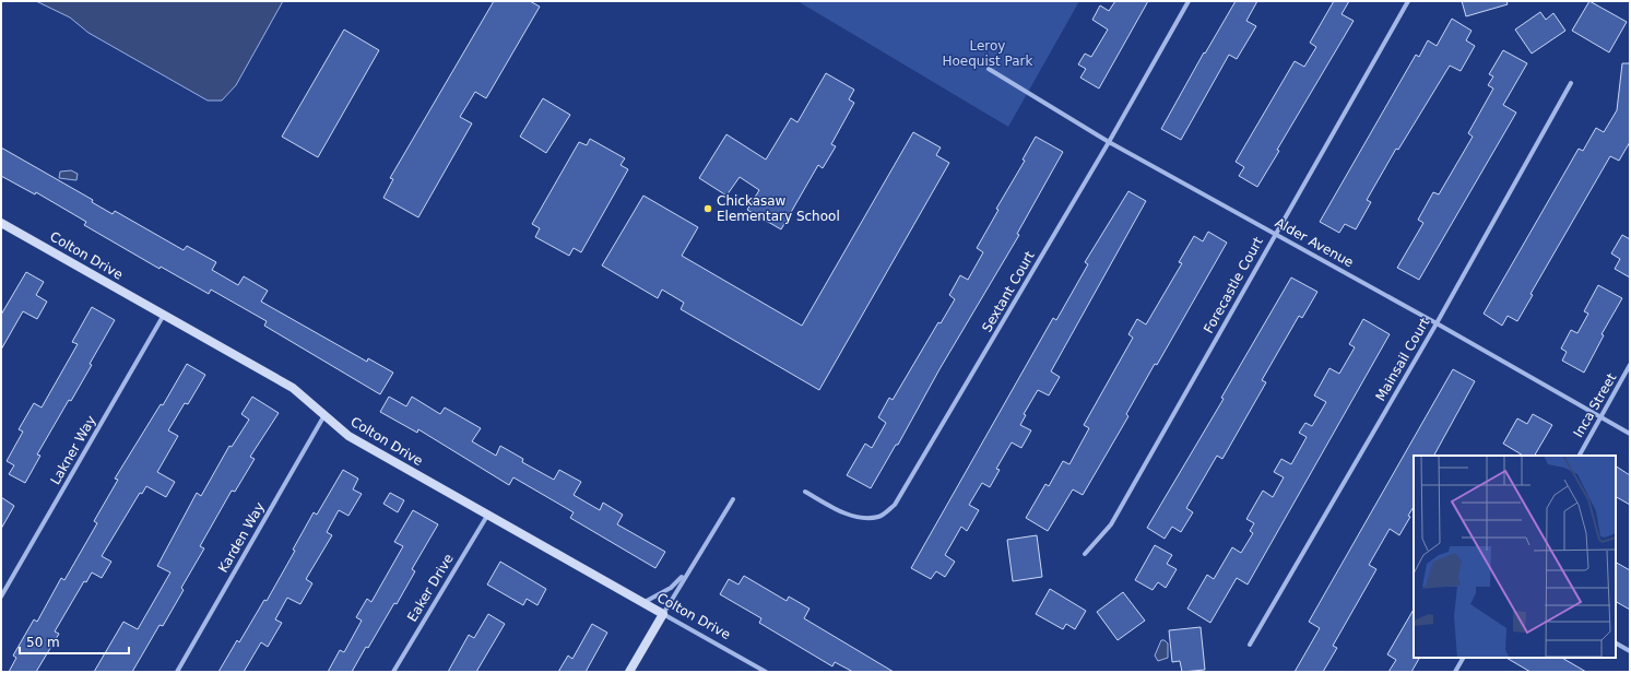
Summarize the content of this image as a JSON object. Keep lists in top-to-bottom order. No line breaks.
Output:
{"streets":{"street":["Alder Avenue","Colton Drive","Forecastle Court","Sextant Court","Mainsail Court","Inca Street","Lakner Way","Karden Way","Eaker Drive"]},"crossings":[["Alder Avenue","Forecastle Court"],["Alder Avenue","Sextant Court"],["Alder Avenue","Mainsail Court"],["Alder Avenue","Inca Street"],["Colton Drive","Lakner Way"],["Colton Drive","Karden Way"],["Colton Drive","Eaker Drive"]],"parks":["Leroy Hoequist Park"],"places":["Chickasaw Elementary School"],"scale_bar":"50 m"}
